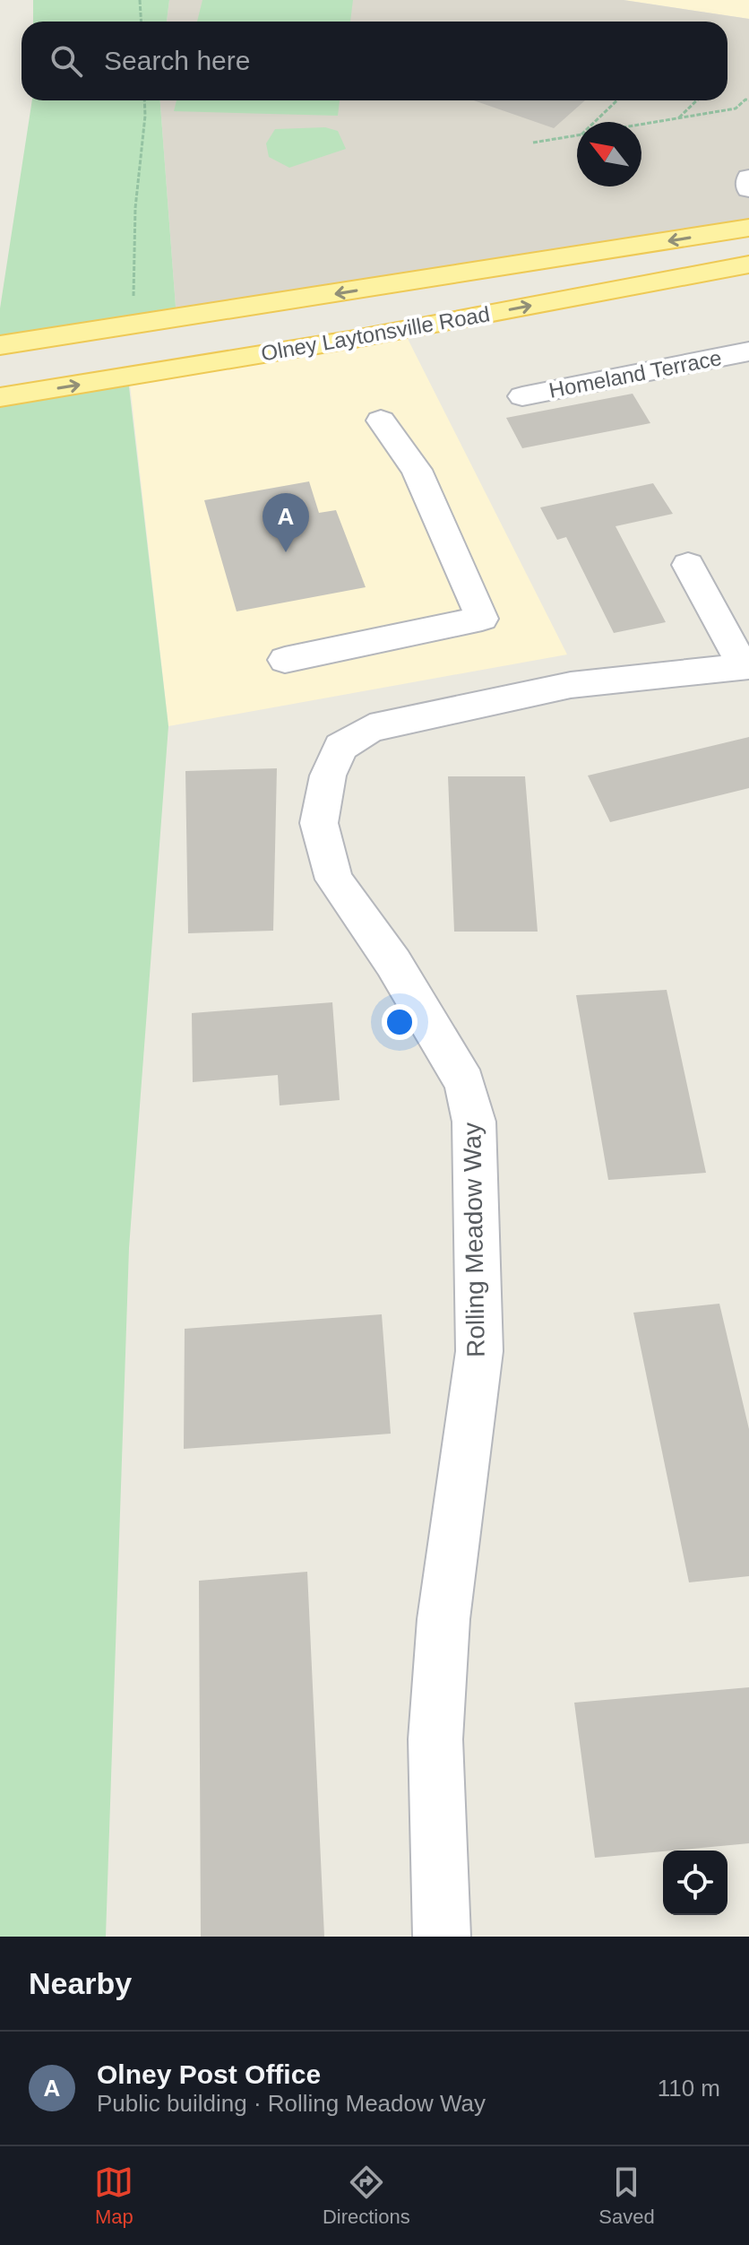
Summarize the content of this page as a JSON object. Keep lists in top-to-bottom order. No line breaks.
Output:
{"streets":{"main road":["Olney Laytonsville Road"],"street":["Homeland Terrace","Rolling Meadow Way"]},"north":"top left","page":{"search":"Search here","pins":"A","heading":"Nearby","list":[{"mark":"A","name":"Olney Post Office","note":"Public building · Rolling Meadow Way","value":"110 m"}],"nav":["Map","Directions","Saved"]}}
